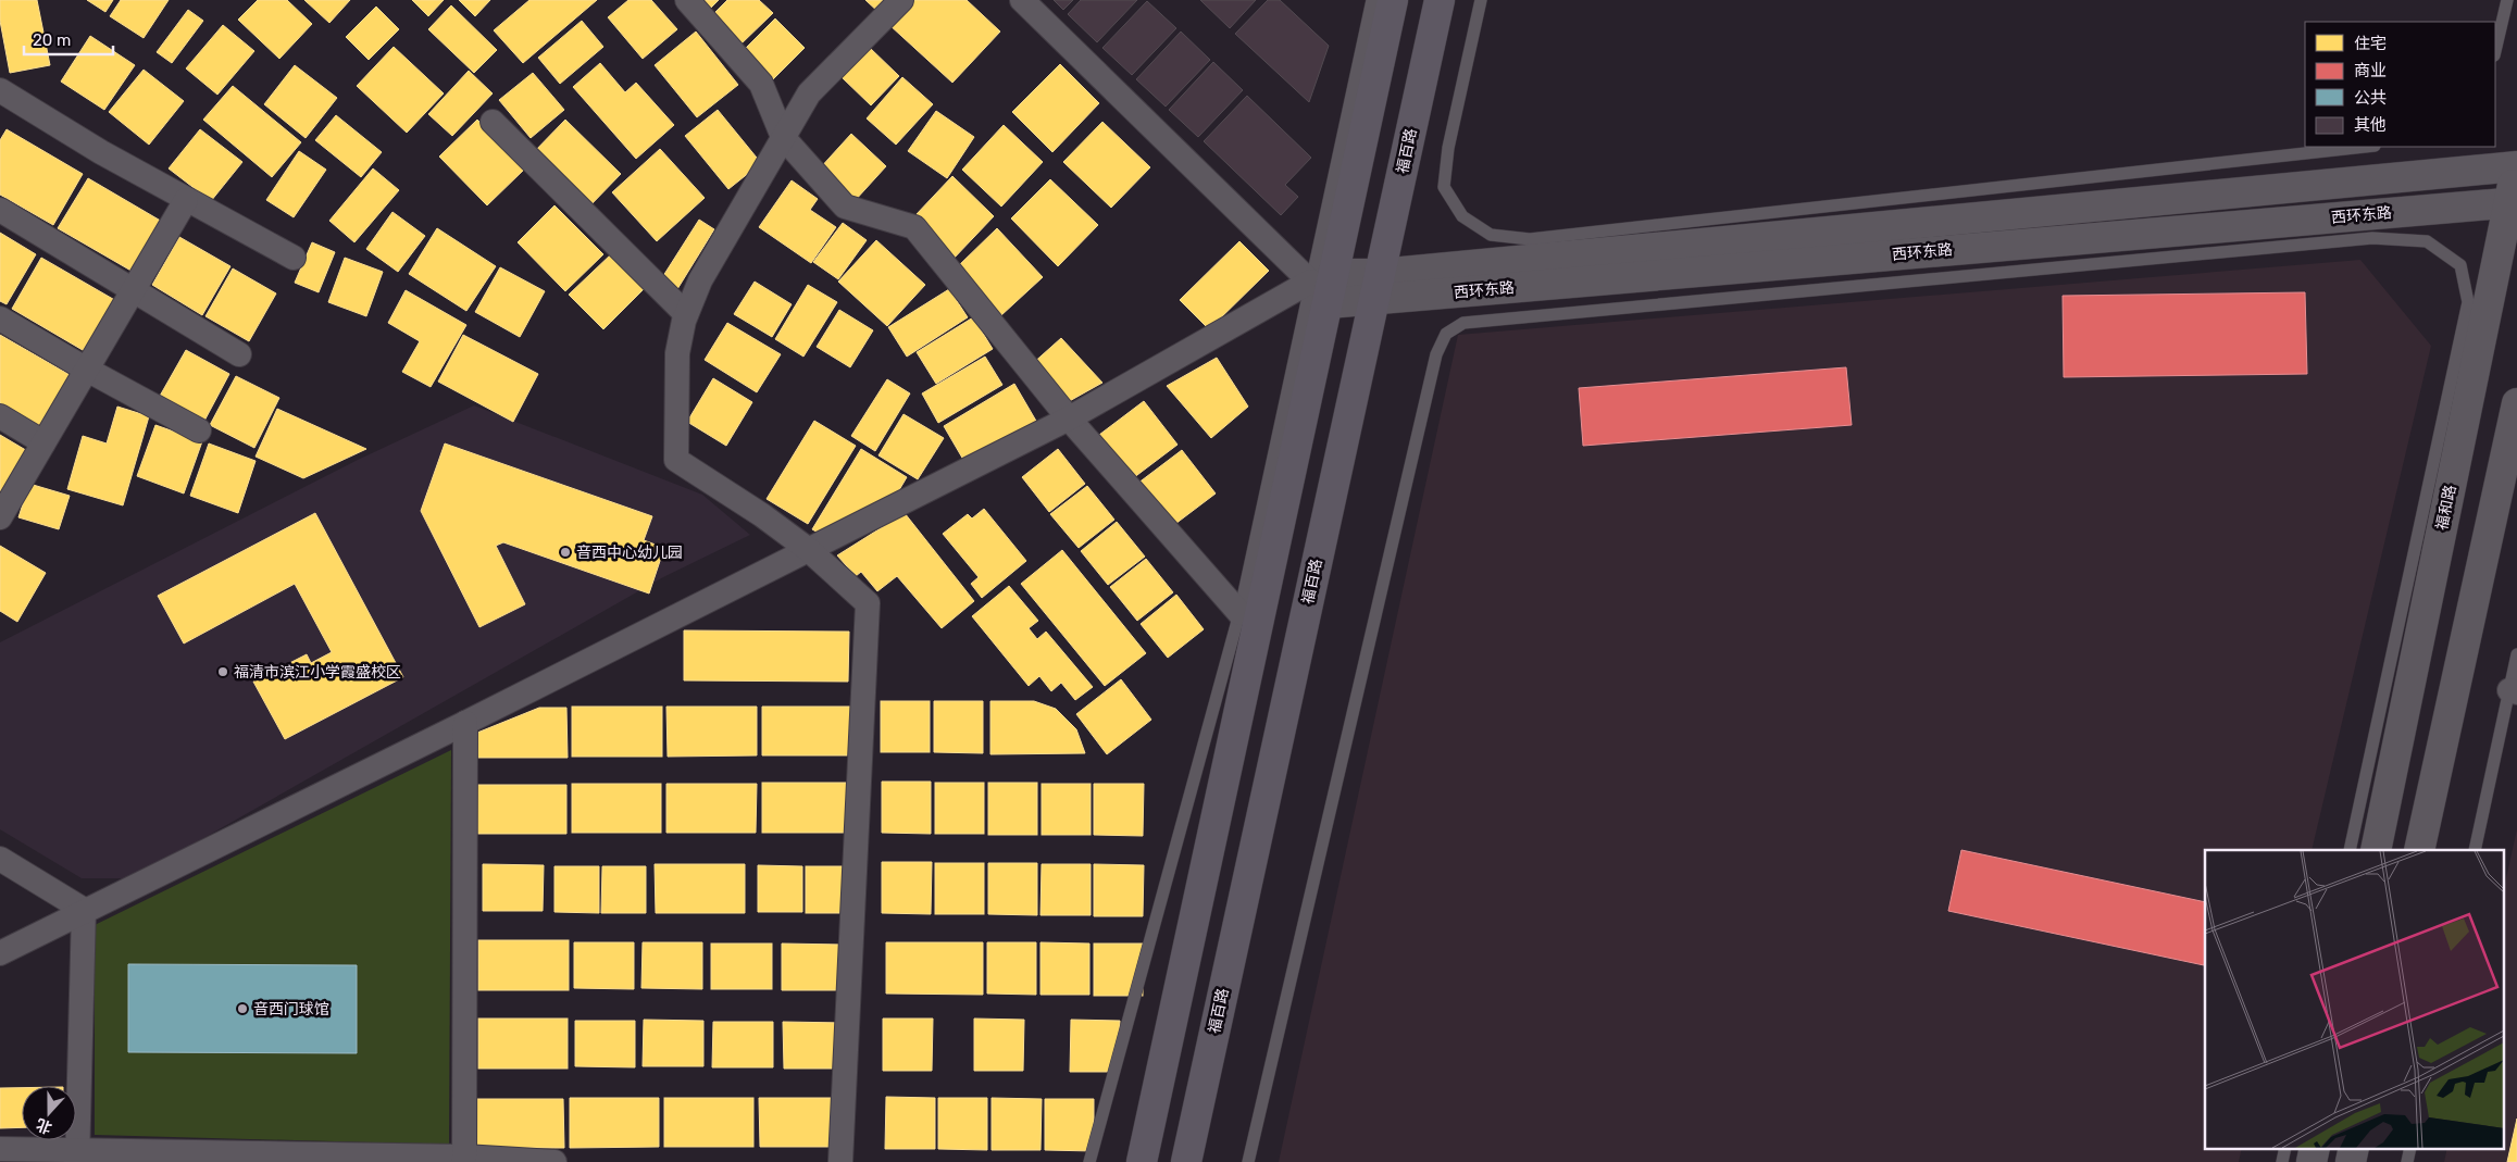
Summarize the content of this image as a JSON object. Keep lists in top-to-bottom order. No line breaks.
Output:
{"streets":{"main road":["福百路"],"street":["西环东路","福和路"]},"crossings":[["福百路","西环东路"],["西环东路","福和路"]],"places":["音西中心幼儿园","福清市滨江小学霞盛校区","音西门球馆"],"legend":["住宅","商业","公共","其他"],"scale_bar":"20 m","north":"bottom"}
